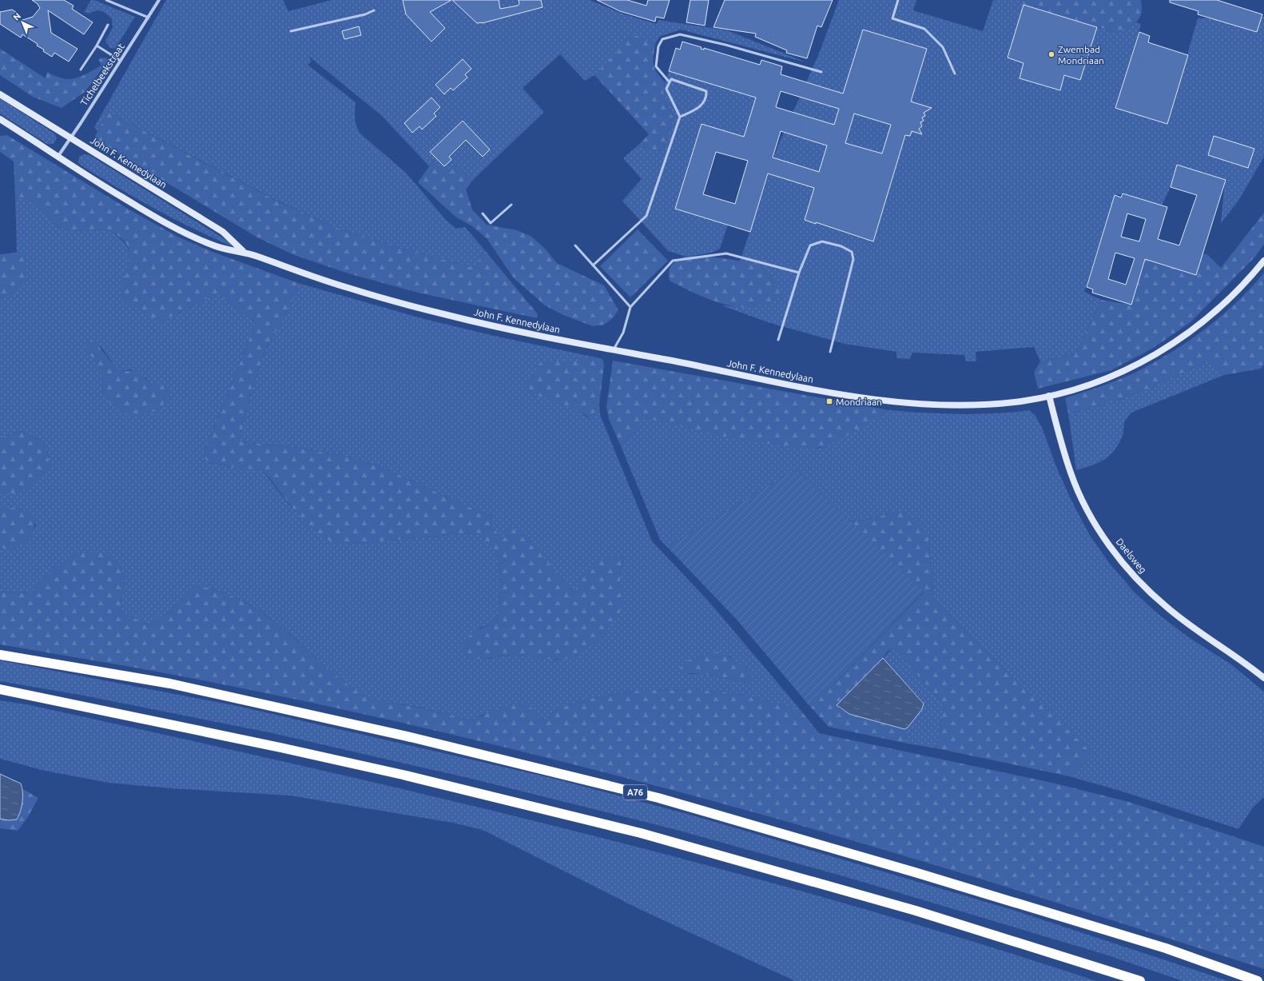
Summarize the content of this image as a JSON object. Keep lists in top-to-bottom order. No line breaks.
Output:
{"streets":{"highway":["A76"],"street":["Tichelbeekstraat","John F. Kennedylaan","Daelsweg"]},"crossings":[["Tichelbeekstraat","John F. Kennedylaan"],["John F. Kennedylaan","Daelsweg"]],"places":{"other":["Zwembad Mondriaan"],"transit":["Mondriaan"]},"north":"top left"}
